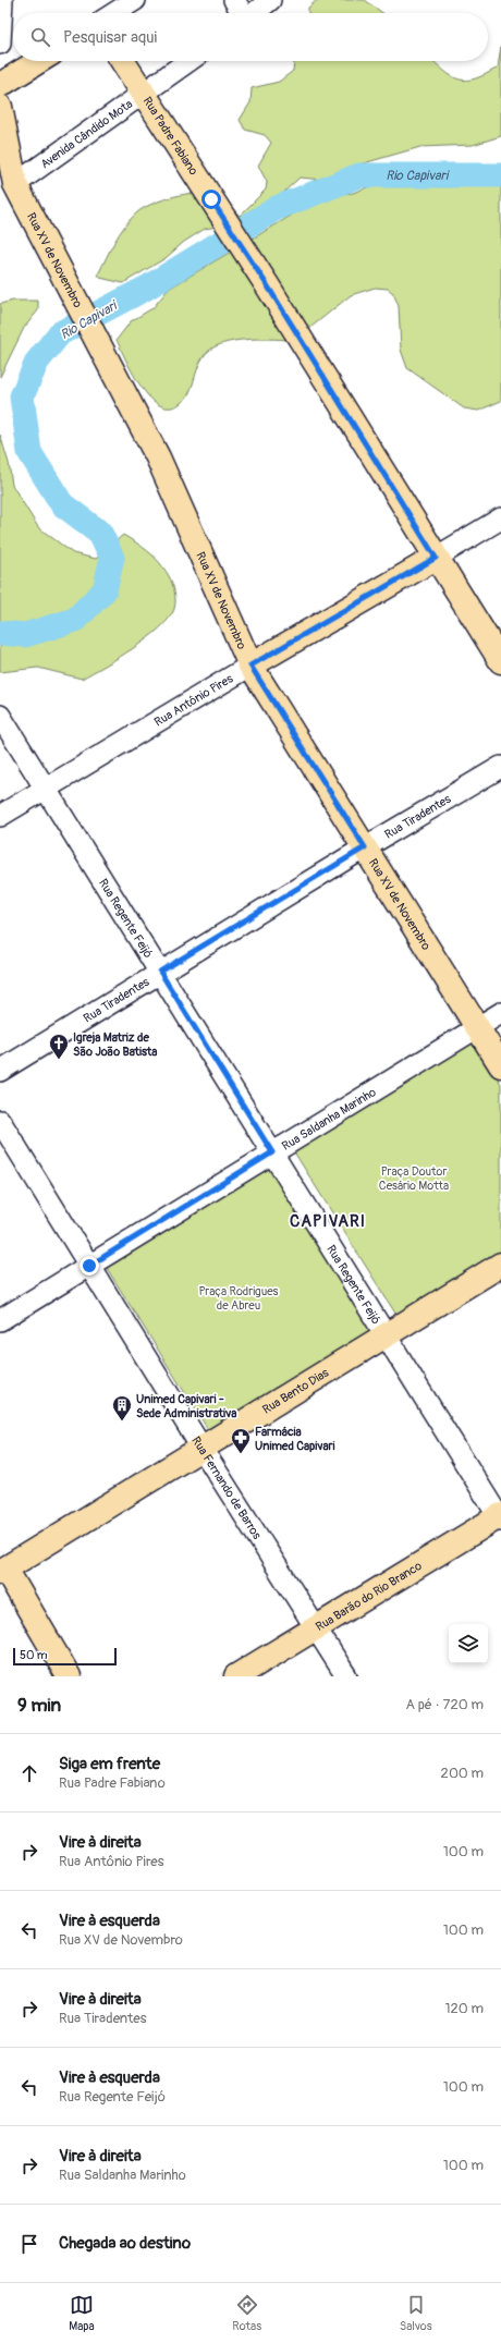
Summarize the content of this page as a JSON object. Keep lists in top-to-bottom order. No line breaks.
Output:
{"streets":{"main road":["Rua Padre Fabiano","Rua XV de Novembro","Rua Antônio Pires","Rua Bento Dias","Rua Barão do Rio Branco"],"street":["Avenida Cândido Mota","Rua Tiradentes","Rua Regente Feijó","Rua Saldanha Marinho","Rua Fernando de Barros"]},"crossings":[["Avenida Cândido Mota","Rua Padre Fabiano"],["Avenida Cândido Mota","Rua XV de Novembro"],["Rua Padre Fabiano","Rua Antônio Pires"],["Rua XV de Novembro","Rua Antônio Pires"],["Rua XV de Novembro","Rua Tiradentes"],["Rua XV de Novembro","Rua Saldanha Marinho"],["Rua Antônio Pires","Rua Regente Feijó"],["Rua Tiradentes","Rua Regente Feijó"],["Rua Regente Feijó","Rua Saldanha Marinho"],["Rua Regente Feijó","Rua Bento Dias"],["Rua Regente Feijó","Rua Barão do Rio Branco"],["Rua Saldanha Marinho","Rua Fernando de Barros"],["Rua Bento Dias","Rua Fernando de Barros"],["Rua Fernando de Barros","Rua Barão do Rio Branco"]],"districts":["CAPIVARI"],"water":["Rio Capivari"],"parks":["Praça Doutor Cesário Motta","Praça Rodrigues de Abreu"],"places":{"church":["Igreja Matriz de São João Batista"],"building":["Unimed Capivari - Sede Administrativa"],"pharmacy":["Farmácia Unimed Capivari"]},"scale_bar":"50 m","page":{"search":"Pesquisar aqui","scale":"50 m","heading":["9 min","A pé · 720 m"],"list":[["Siga em frente","Rua Padre Fabiano","200 m"],["Vire à direita","Rua Antônio Pires","100 m"],["Vire à esquerda","Rua XV de Novembro","100 m"],["Vire à direita","Rua Tiradentes","120 m"],["Vire à esquerda","Rua Regente Feijó","100 m"],["Vire à direita","Rua Saldanha Marinho","100 m"],"Chegada ao destino"],"nav":["Mapa","Rotas","Salvos"]}}
